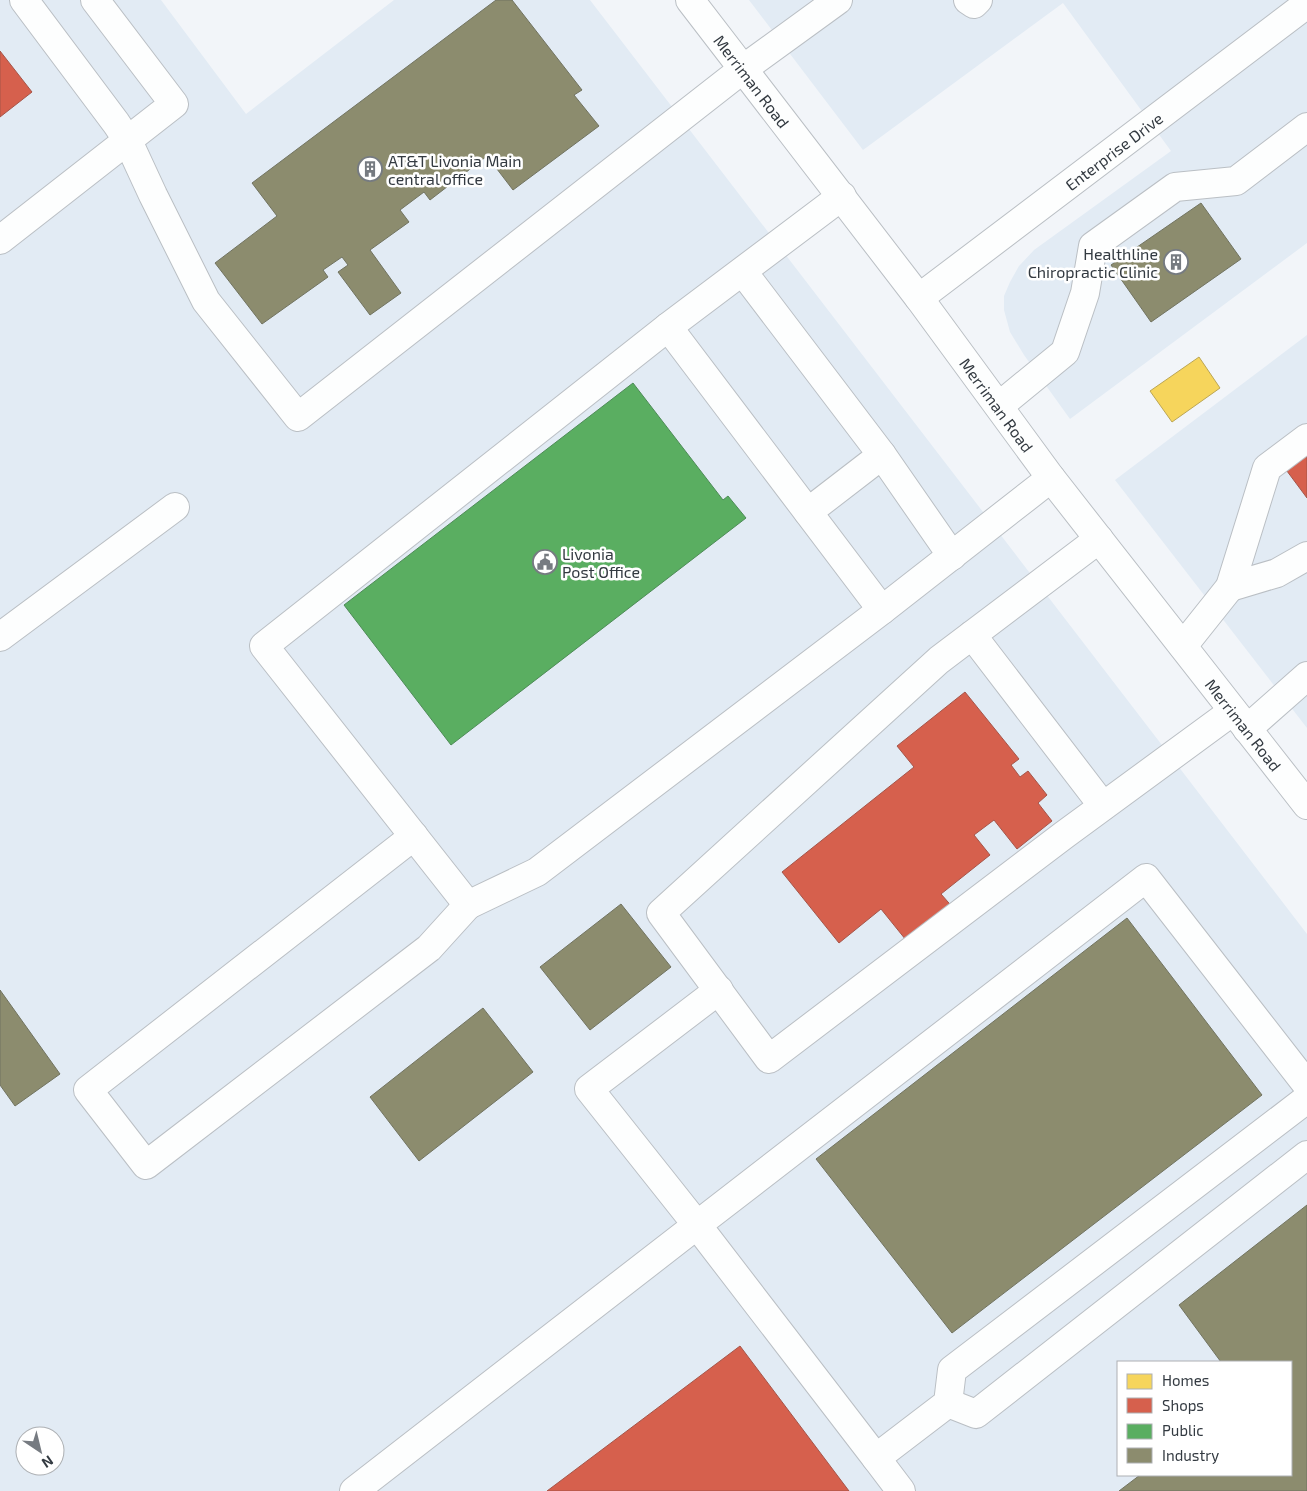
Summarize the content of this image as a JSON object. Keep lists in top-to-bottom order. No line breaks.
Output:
{"streets":{"main road":["Merriman Road","Enterprise Drive"]},"crossings":[["Merriman Road","Enterprise Drive"]],"places":{"building":["AT&T Livonia Main central office","Healthline Chiropractic Clinic"],"public building":["Livonia Post Office"]},"legend":["Homes","Shops","Public","Industry"],"north":"bottom right"}
